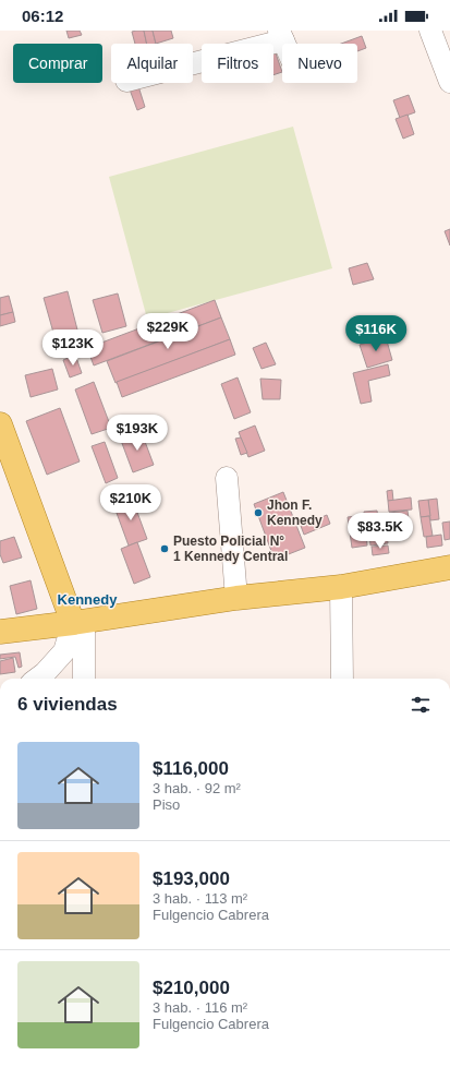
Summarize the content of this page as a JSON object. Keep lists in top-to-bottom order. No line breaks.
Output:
{"districts":["Kennedy"],"places":["Jhon F. Kennedy","Puesto Policial N° 1 Kennedy Central"],"page":{"status":"06:12","chip":["Comprar","Alquilar","Filtros","Nuevo"],"price":["$229K","$116K","$123K","$193K","$210K","$83.5K"],"heading":"6 viviendas","list":[{"name":"$116,000","note":"3 hab. · 92 m² · Piso"},{"name":"$193,000","note":"3 hab. · 113 m² · Fulgencio Cabrera"},{"name":"$210,000","note":"3 hab. · 116 m² · Fulgencio Cabrera"}]}}
